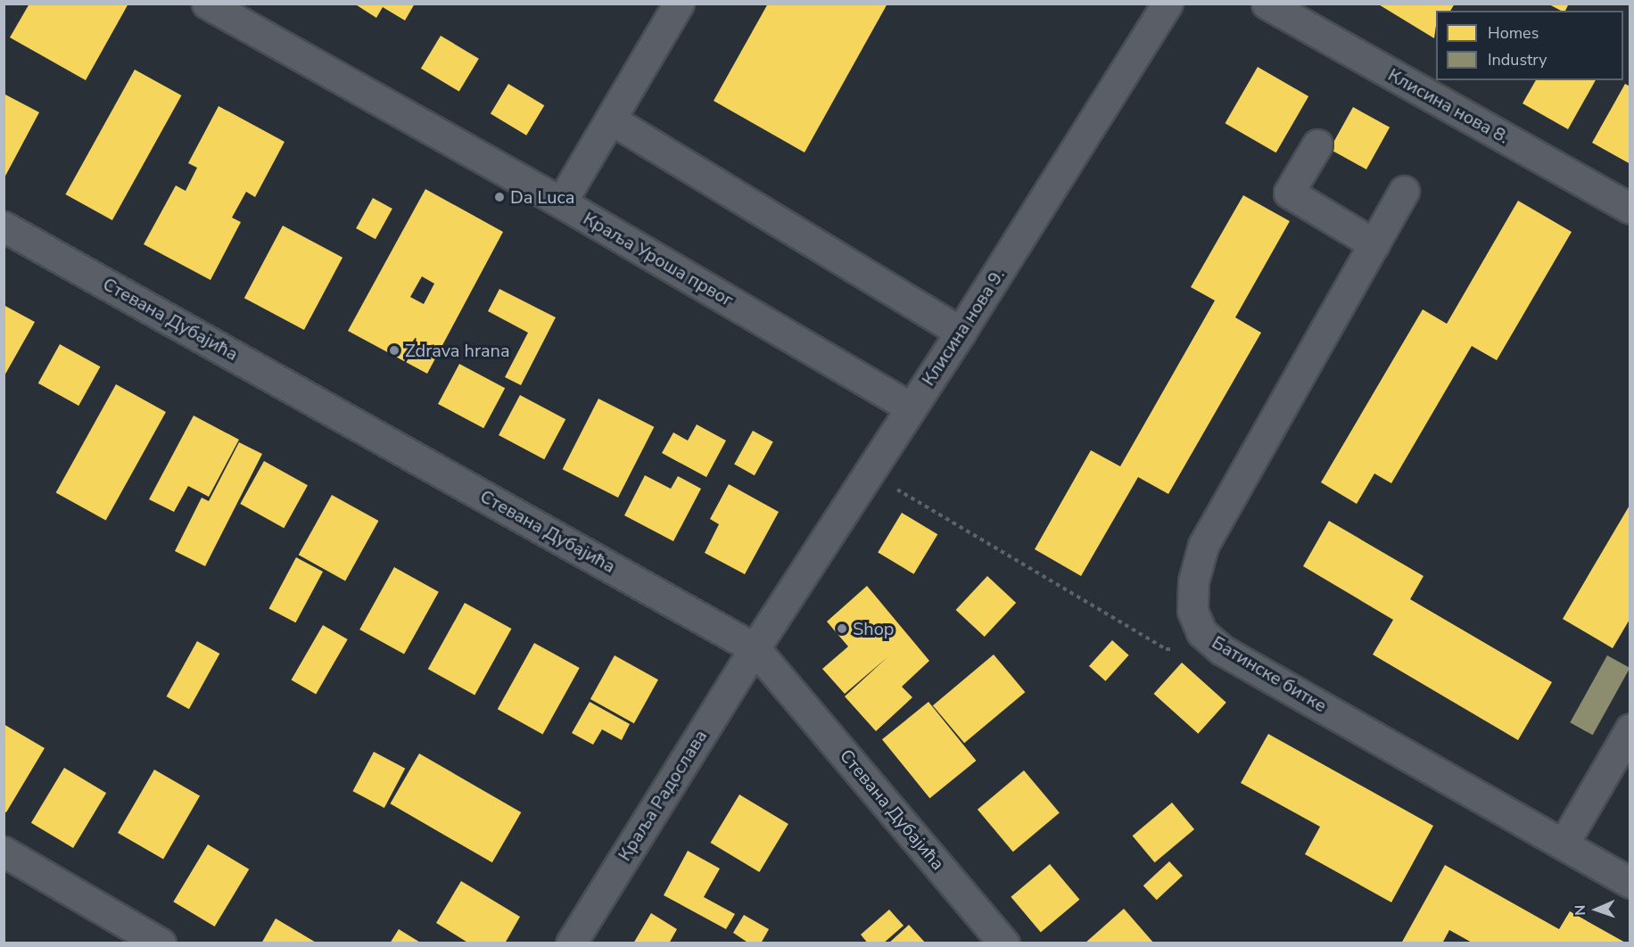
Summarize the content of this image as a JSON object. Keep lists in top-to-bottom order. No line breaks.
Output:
{"streets":{"street":["Клисина нова 8.","Краља Уроша првог","Стевана Дубајића","Клисина нова 9.","Батинске битке","Краља Радослава"]},"crossings":[["Краља Уроша првог","Клисина нова 9."],["Стевана Дубајића","Клисина нова 9."],["Стевана Дубајића","Краља Радослава"],["Клисина нова 9.","Краља Радослава"]],"places":["Da Luca","Zdrava hrana","Shop"],"legend":["Homes","Industry"],"north":"left"}
